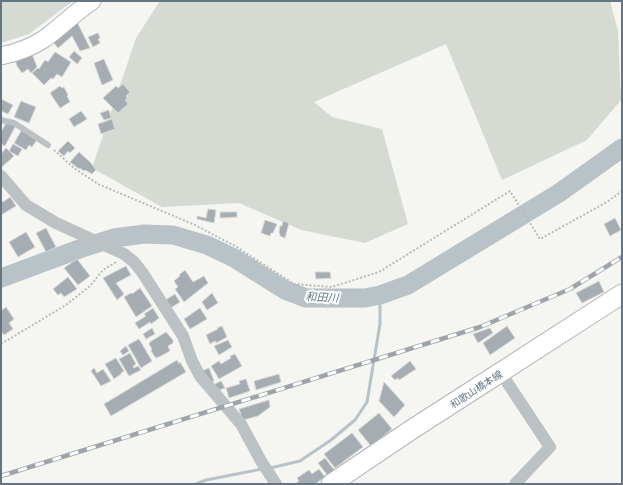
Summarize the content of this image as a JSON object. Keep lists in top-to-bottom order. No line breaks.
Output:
{"streets":{"main road":["和歌山橋本線"]},"water":["和田川"]}
